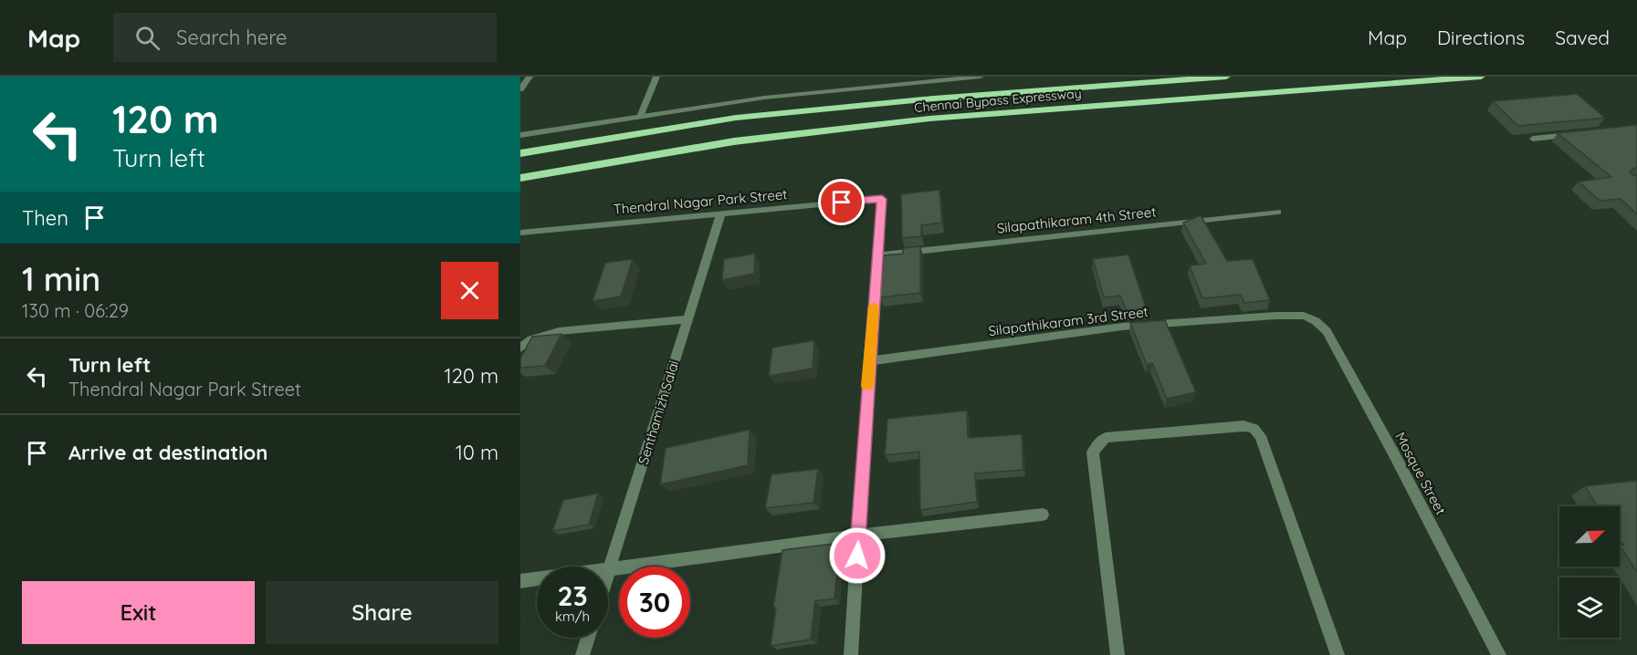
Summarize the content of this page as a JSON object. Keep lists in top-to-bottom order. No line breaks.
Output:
{"streets":{"highway":["Chennai Bypass Expressway"],"street":["Thendral Nagar Park Street","Silapathikaram 4th Street","Silapathikaram 3rd Street","Senthamizh Salai","Mosque Street"]},"crossings":[["Thendral Nagar Park Street","Silapathikaram 4th Street"],["Thendral Nagar Park Street","Senthamizh Salai"],["Silapathikaram 3rd Street","Mosque Street"]],"north":"top right","page":{"header":"Map","search":"Search here","nav":["Map","Directions","Saved"],"turn":["120 m","Turn left"],"then":"Then","heading":["1 min","130 m · 06:29"],"list":[{"name":"Turn left","note":"Thendral Nagar Park Street","value":"120 m"},{"name":"Arrive at destination","value":"10 m"}],"speed":"23 km/h","limit":"30","buttons":["Exit","Share"]}}
